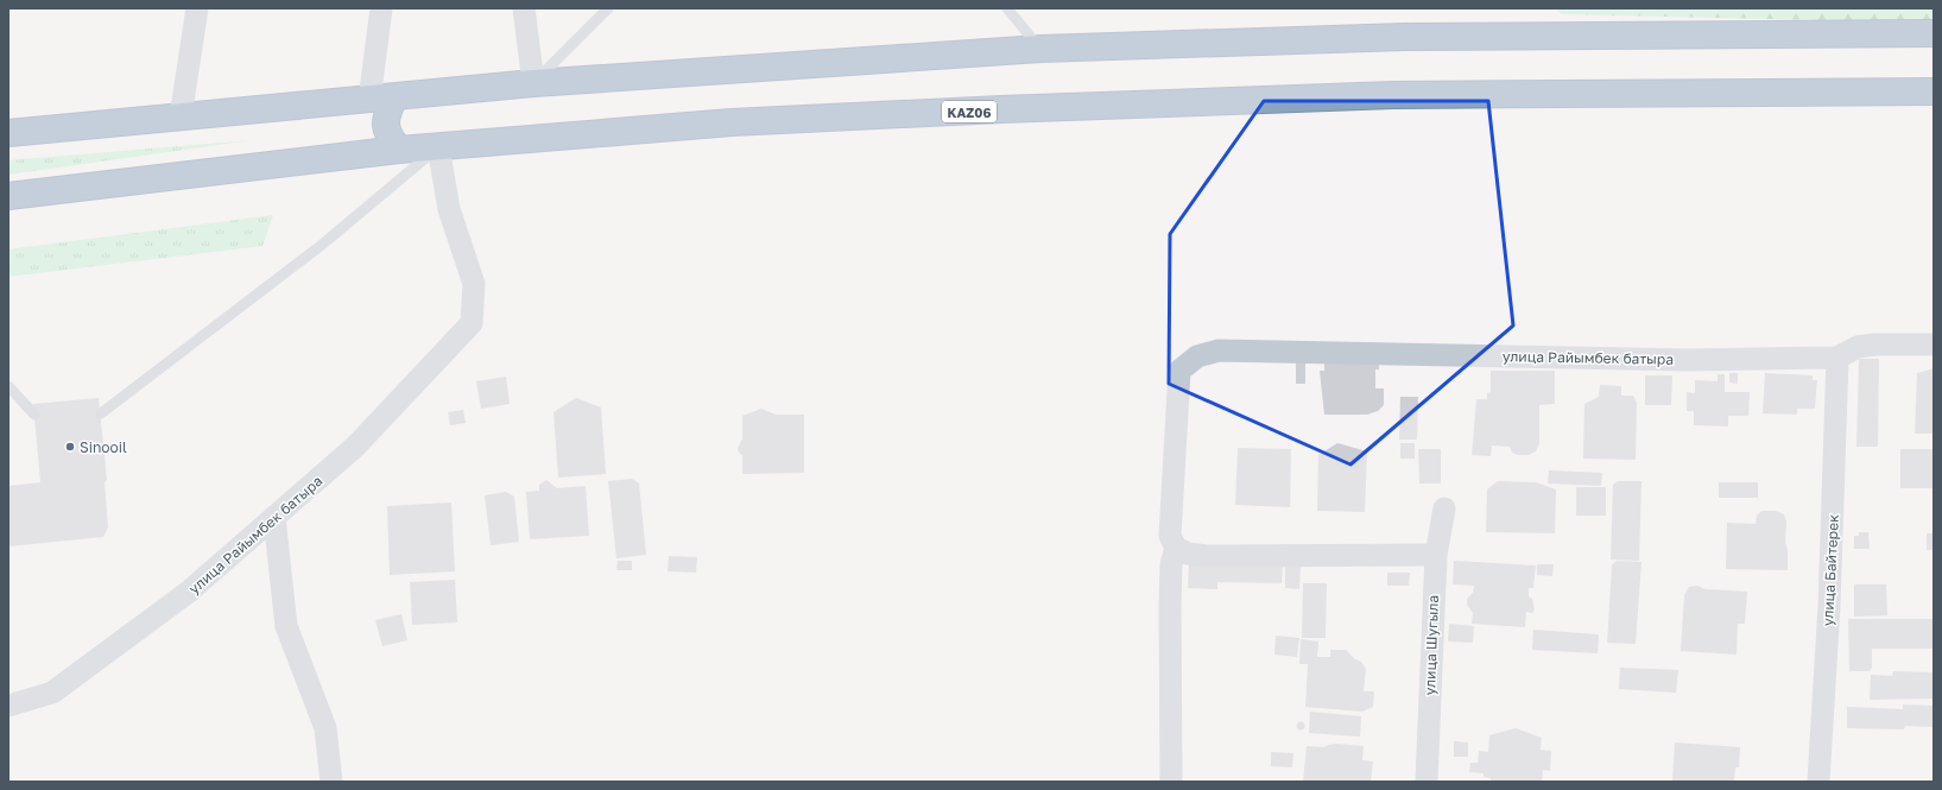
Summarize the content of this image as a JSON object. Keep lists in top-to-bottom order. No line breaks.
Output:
{"streets":{"highway":["KАZ06"],"street":["улица Райымбек батыра","улица Байтерек","улица Шугыла"]},"crossings":[["KАZ06","улица Райымбек батыра"],["улица Райымбек батыра","улица Байтерек"]],"places":["Sinooil"]}
